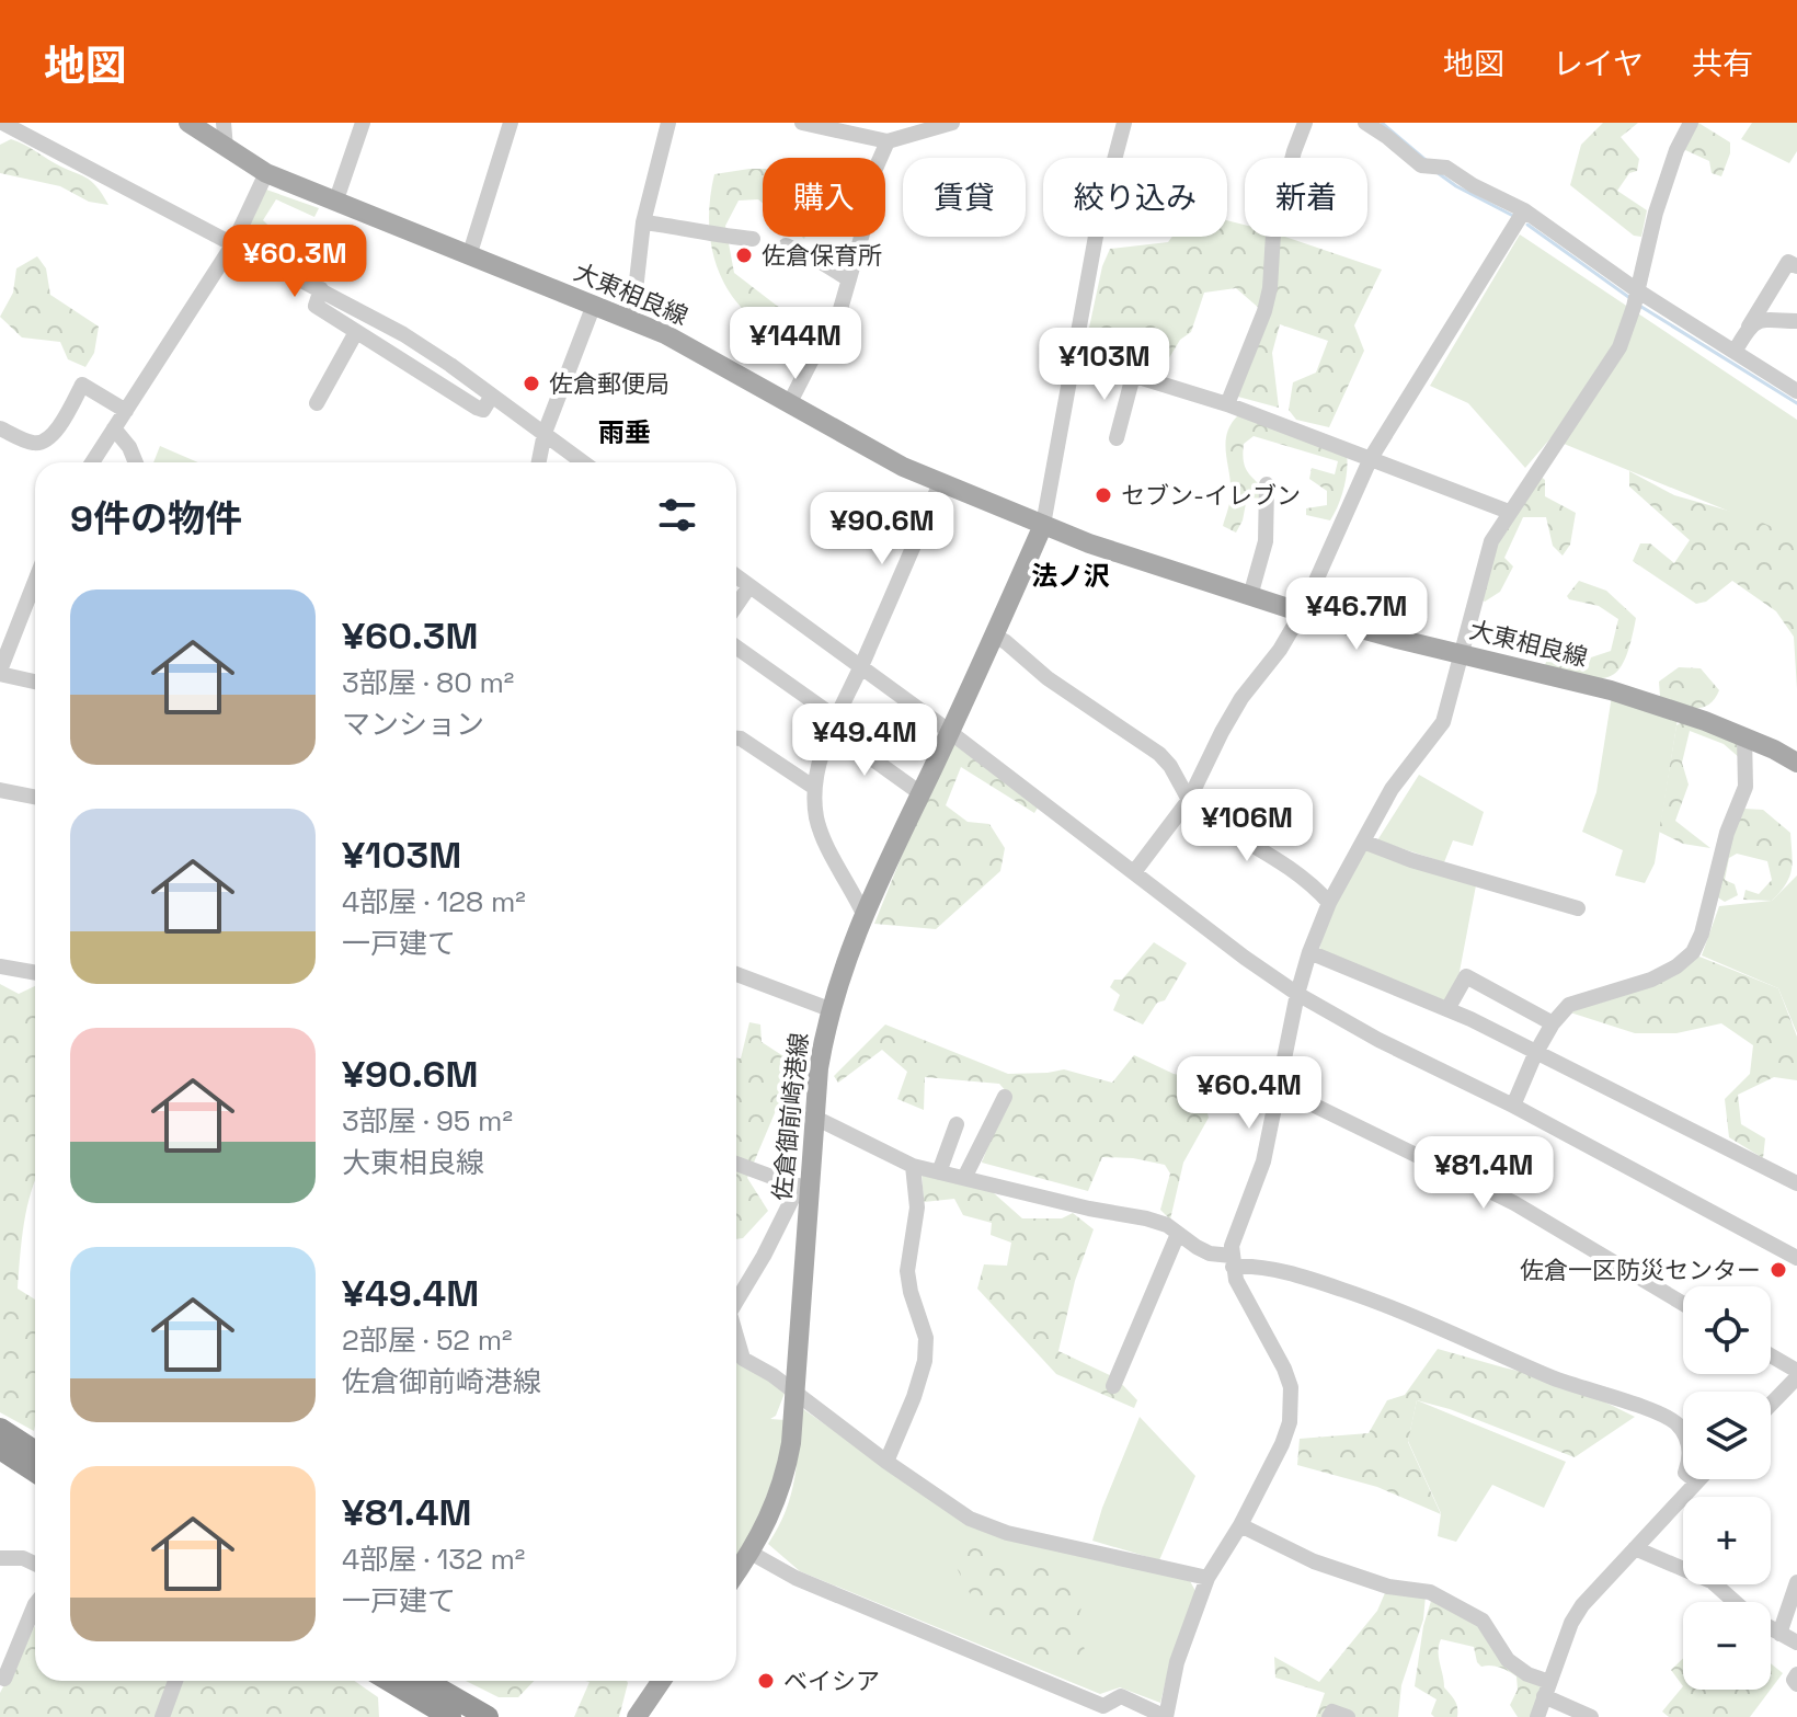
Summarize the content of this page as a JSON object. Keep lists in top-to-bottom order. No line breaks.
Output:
{"streets":{"main road":["大東相良線","佐倉御前崎港線"]},"crossings":[["大東相良線","佐倉御前崎港線"]],"districts":["雨垂","法ノ沢"],"places":["佐倉保育所","佐倉郵便局","セブン-イレブン","佐倉一区防災センター","ベイシア"],"page":{"header":"地図","nav":["地図","レイヤ","共有"],"chip":["購入","賃貸","絞り込み","新着"],"price":["¥60.3M","¥144M","¥103M","¥90.6M","¥46.7M","¥49.4M","¥106M","¥60.4M","¥81.4M"],"heading":"9件の物件","list":[{"name":"¥60.3M","note":"3部屋 · 80 m² · マンション"},{"name":"¥103M","note":"4部屋 · 128 m² · 一戸建て"},{"name":"¥90.6M","note":"3部屋 · 95 m² · 大東相良線"},{"name":"¥49.4M","note":"2部屋 · 52 m² · 佐倉御前崎港線"},{"name":"¥81.4M","note":"4部屋 · 132 m² · 一戸建て"}],"map_buttons":["+","−"]}}
